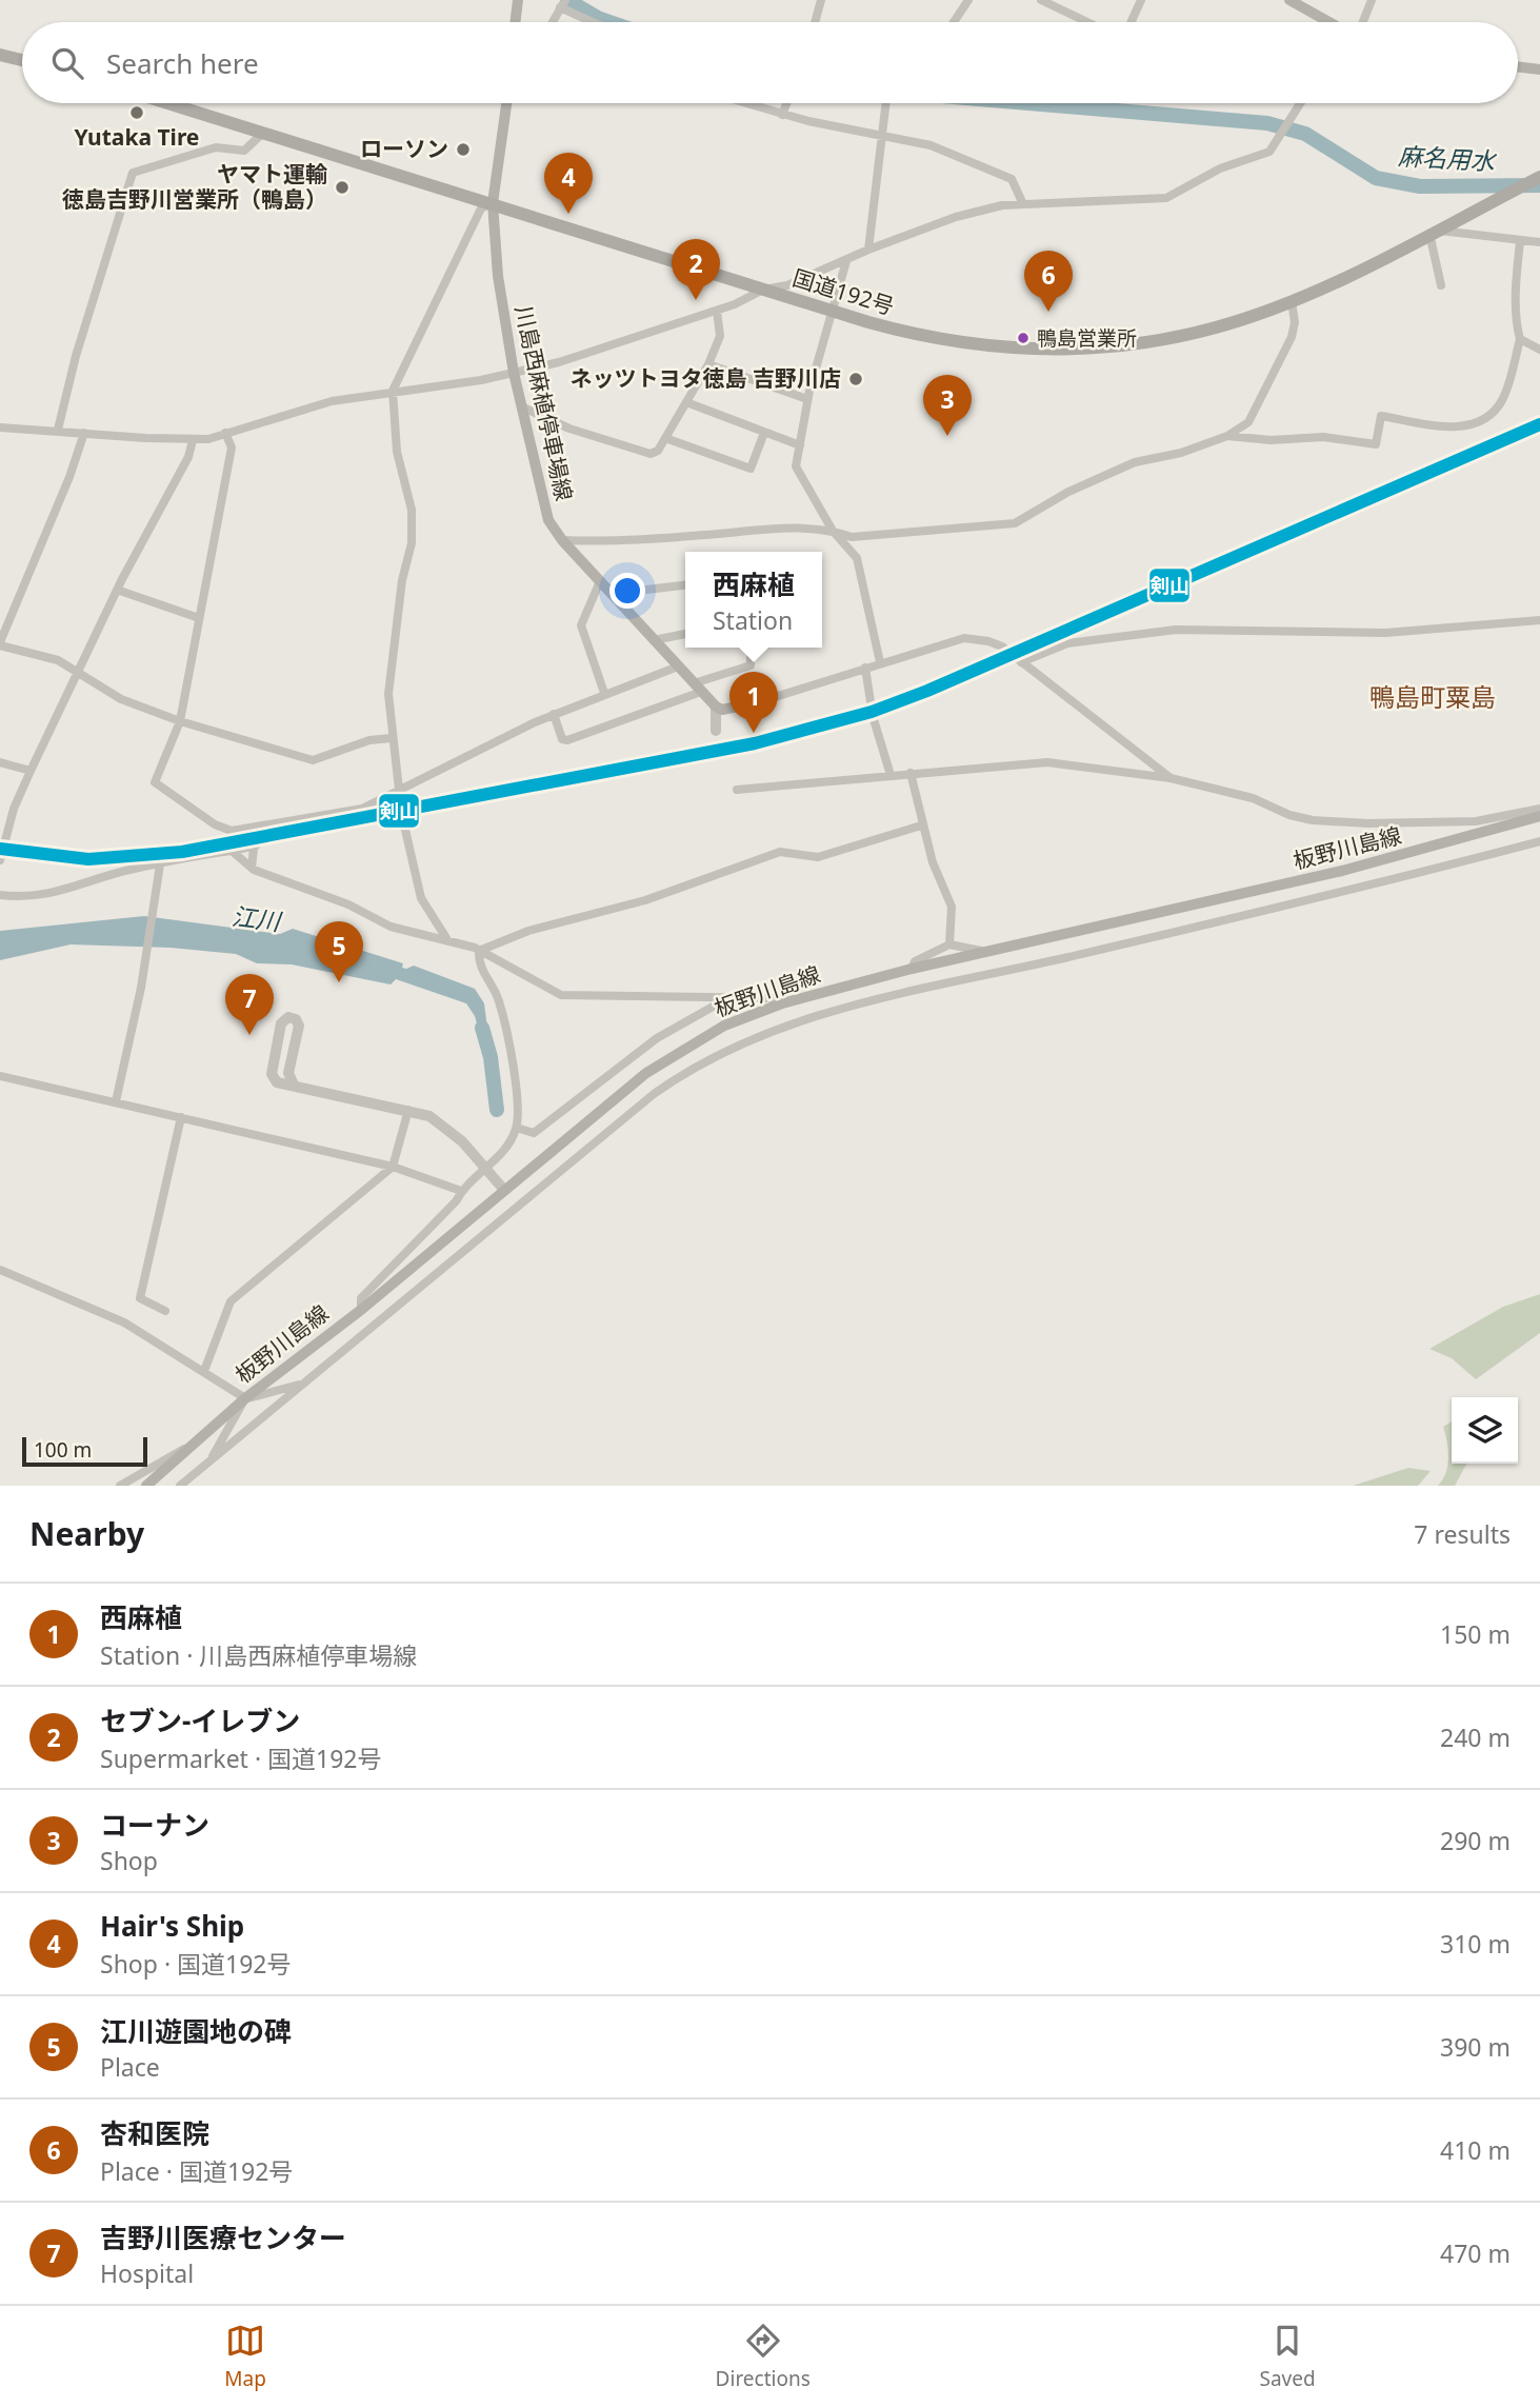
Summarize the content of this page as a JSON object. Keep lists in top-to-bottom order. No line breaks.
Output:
{"streets":{"highway":["国道192号"],"main road":["川島西麻植停車場線","板野川島線"]},"crossings":[["国道192号","川島西麻植停車場線"]],"districts":["鴨島町粟島"],"water":["麻名用水","江川"],"places":["Yutaka Tire","ローソン","ヤマト運輸 徳島吉野川営業所（鴨島）","鴨島営業所","ネッツトヨタ徳島 吉野川店"],"lines":["transit line 剣山"],"scale_bar":"100 m","page":{"search":"Search here","pins":["4","2","6","3","1","5","7"],"popup":["西麻植","Station"],"scale":"100 m","heading":["Nearby","7 results"],"list":[{"mark":"1","name":"西麻植","note":"Station · 川島西麻植停車場線","value":"150 m"},{"mark":"2","name":"セブン-イレブン","note":"Supermarket · 国道192号","value":"240 m"},{"mark":"3","name":"コーナン","note":"Shop","value":"290 m"},{"mark":"4","name":"Hair's Ship","note":"Shop · 国道192号","value":"310 m"},{"mark":"5","name":"江川遊園地の碑","note":"Place","value":"390 m"},{"mark":"6","name":"杏和医院","note":"Place · 国道192号","value":"410 m"},{"mark":"7","name":"吉野川医療センター","note":"Hospital","value":"470 m"}],"nav":["Map","Directions","Saved"]}}
